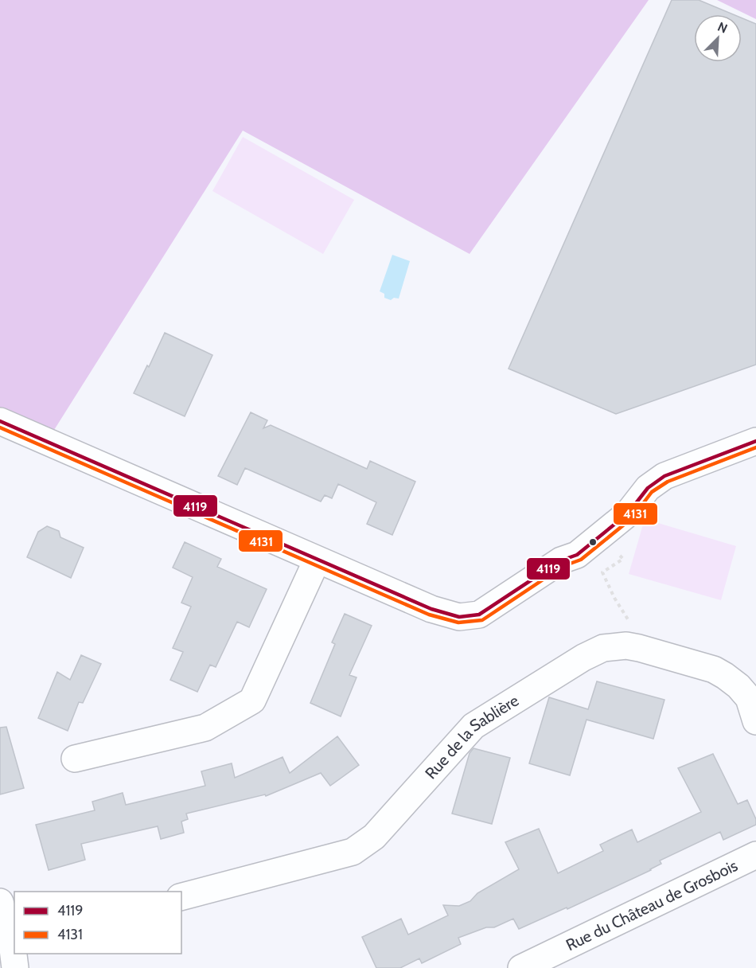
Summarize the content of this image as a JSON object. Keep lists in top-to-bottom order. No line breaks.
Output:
{"streets":{"street":["Rue de la Sablière","Rue du Château de Grosbois"]},"lines":["transit line 4119","transit line 4131"],"legend":["4119","4131"],"north":"top right"}
